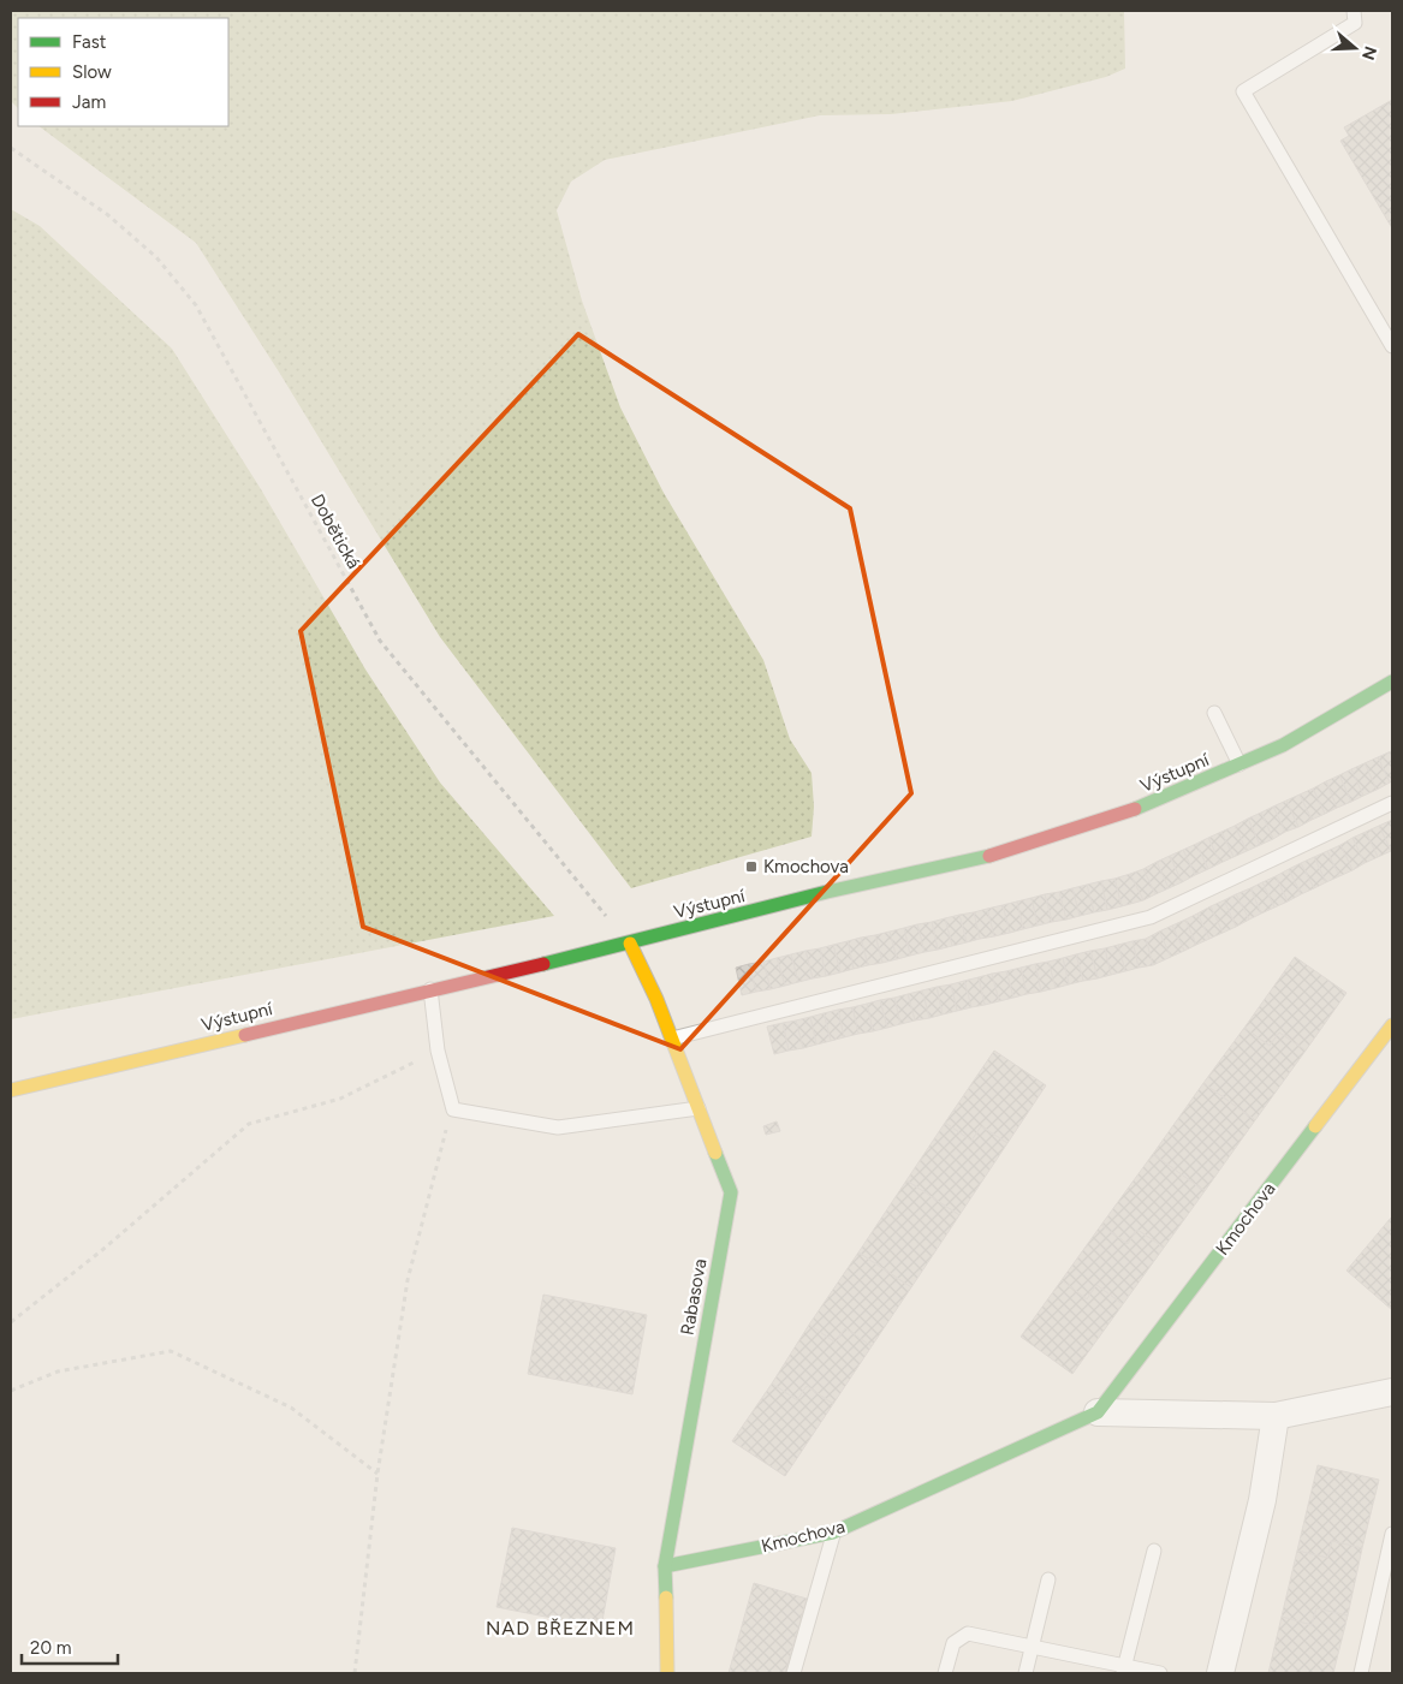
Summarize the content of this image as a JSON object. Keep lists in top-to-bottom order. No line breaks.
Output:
{"streets":{"street":["Výstupní","Kmochova","Rabasova"],"path":["Dobětická"]},"crossings":[["Dobětická","Výstupní"],["Dobětická","Rabasova"],["Výstupní","Rabasova"],["Kmochova","Rabasova"]],"districts":["NAD BŘEZNEM"],"places":{"transit":["Kmochova"]},"legend":["Fast","Slow","Jam"],"scale_bar":"20 m","north":"right"}
